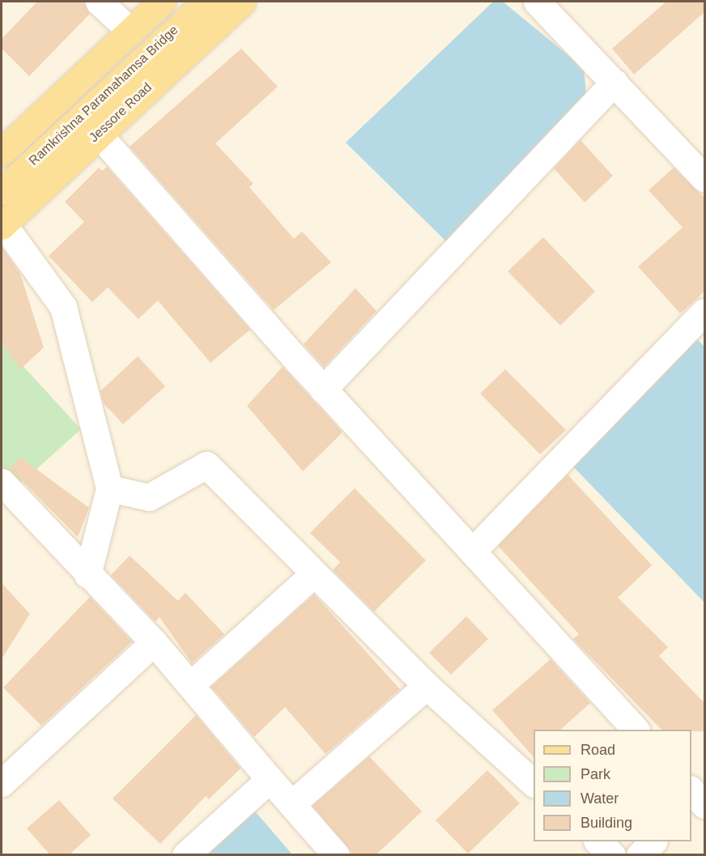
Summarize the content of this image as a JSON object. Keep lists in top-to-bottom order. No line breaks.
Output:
{"streets":{"main road":["Ramkrishna Paramahamsa Bridge","Jessore Road"]},"legend":["Road","Park","Water","Building"]}
